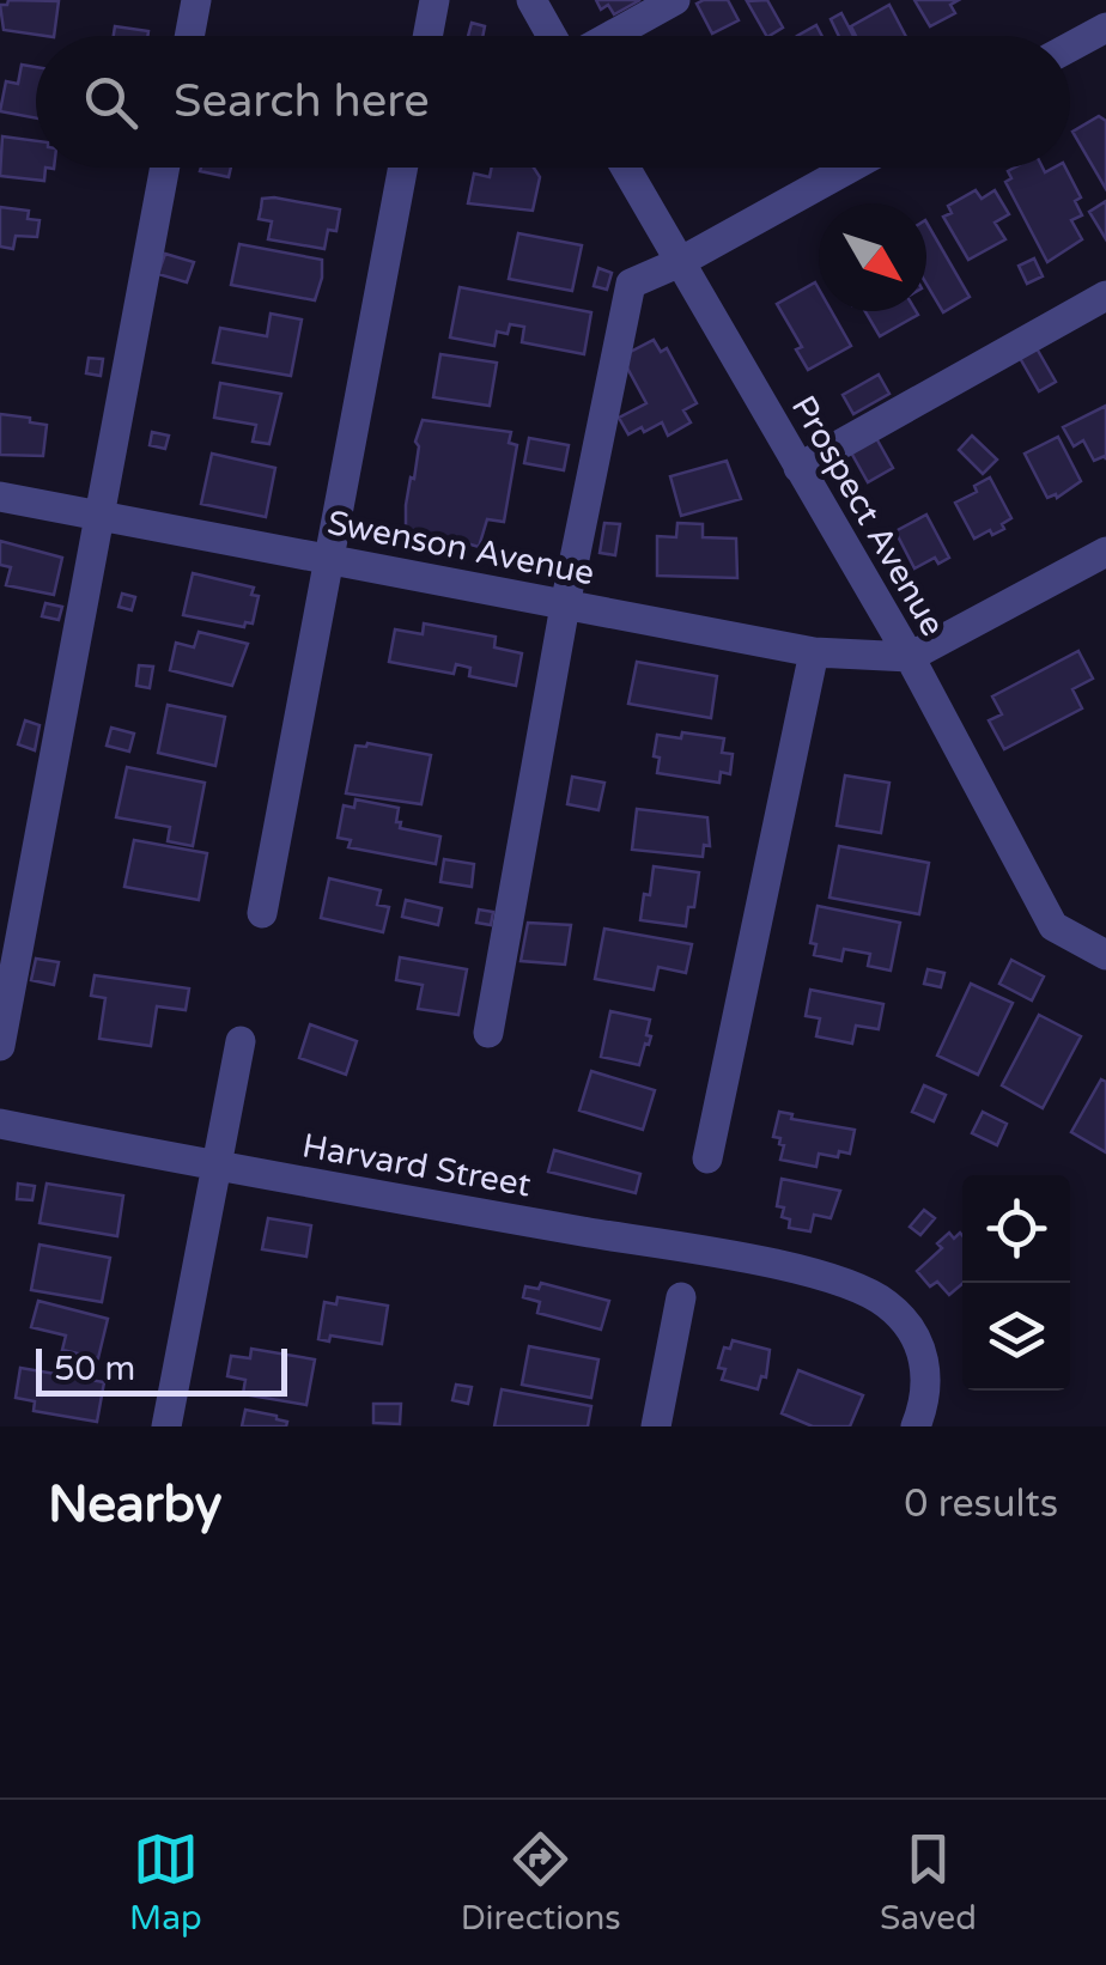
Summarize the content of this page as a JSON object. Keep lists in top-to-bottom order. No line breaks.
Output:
{"streets":{"street":["Prospect Avenue","Swenson Avenue","Harvard Street"]},"crossings":[["Prospect Avenue","Swenson Avenue"]],"scale_bar":"50 m","north":"bottom right","page":{"search":"Search here","scale":"50 m","heading":["Nearby","0 results"],"nav":["Map","Directions","Saved"]}}
